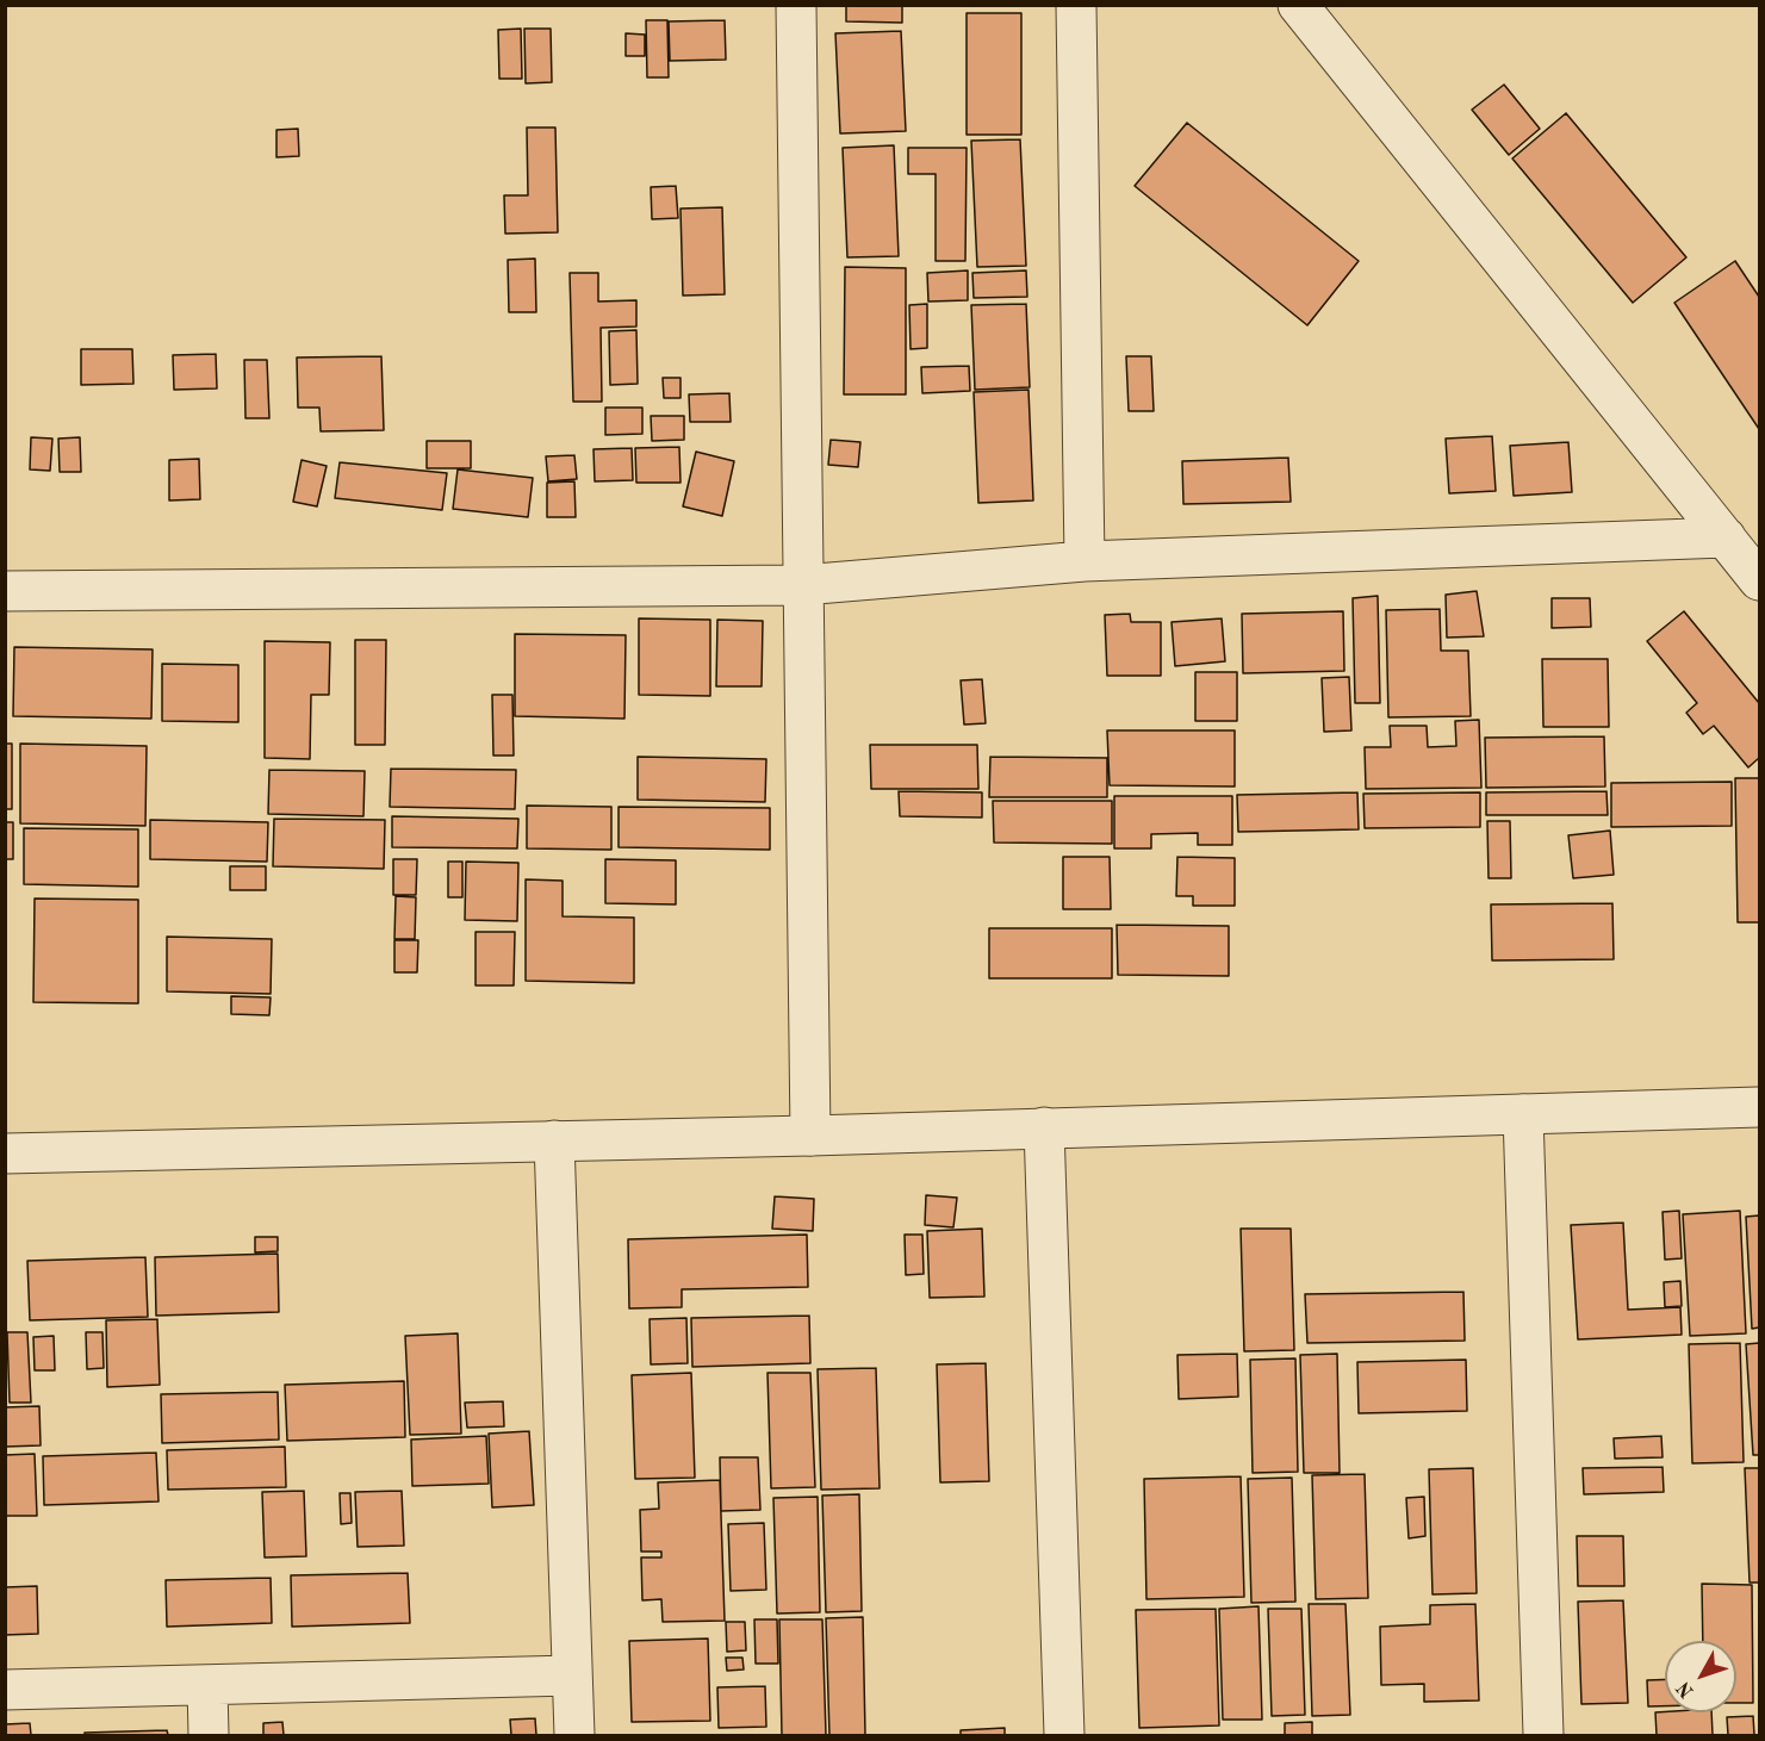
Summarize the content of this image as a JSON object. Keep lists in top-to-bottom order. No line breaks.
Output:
{"north":"bottom left"}
